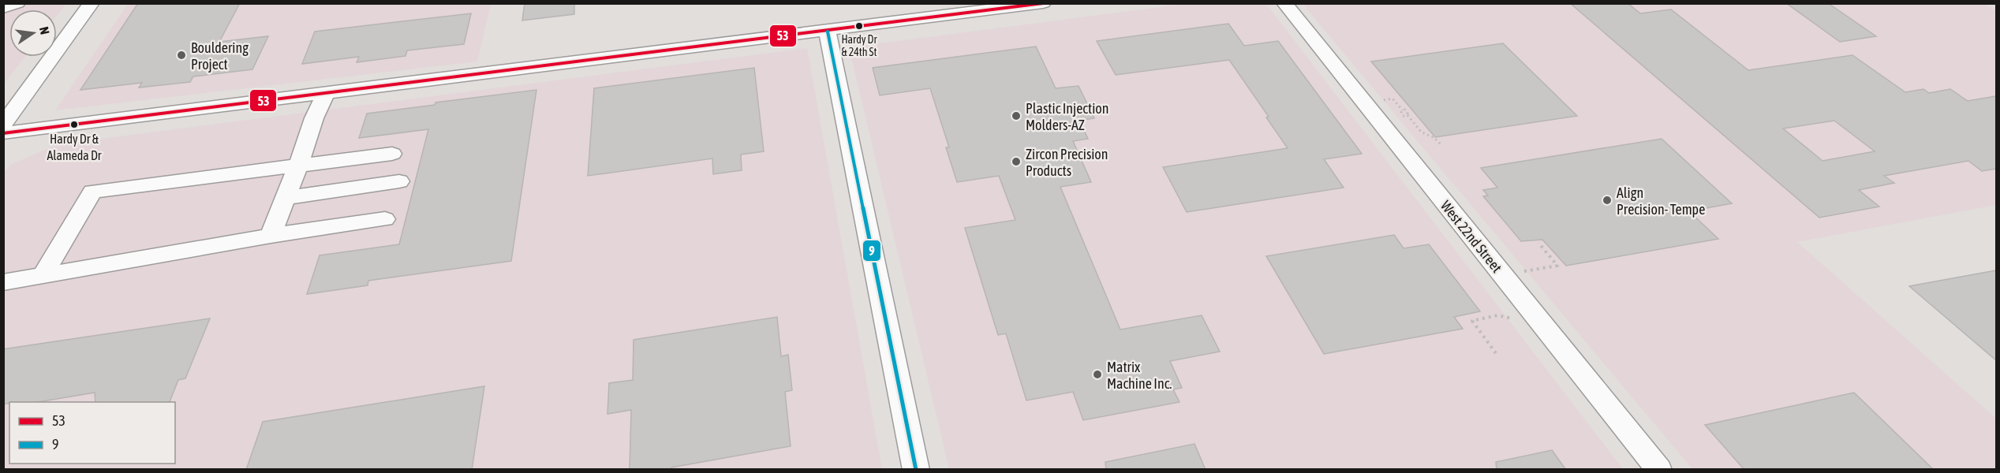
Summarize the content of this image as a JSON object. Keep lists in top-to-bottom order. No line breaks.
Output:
{"streets":{"street":["West 22nd Street"]},"places":["Hardy Dr & 24th St","Bouldering Project","Plastic Injection Molders-AZ","Hardy Dr & Alameda Dr","Zircon Precision Products","Align Precision- Tempe","Matrix Machine Inc."],"lines":["transit line 53","transit line 9"],"legend":["53","9"],"north":"right"}
